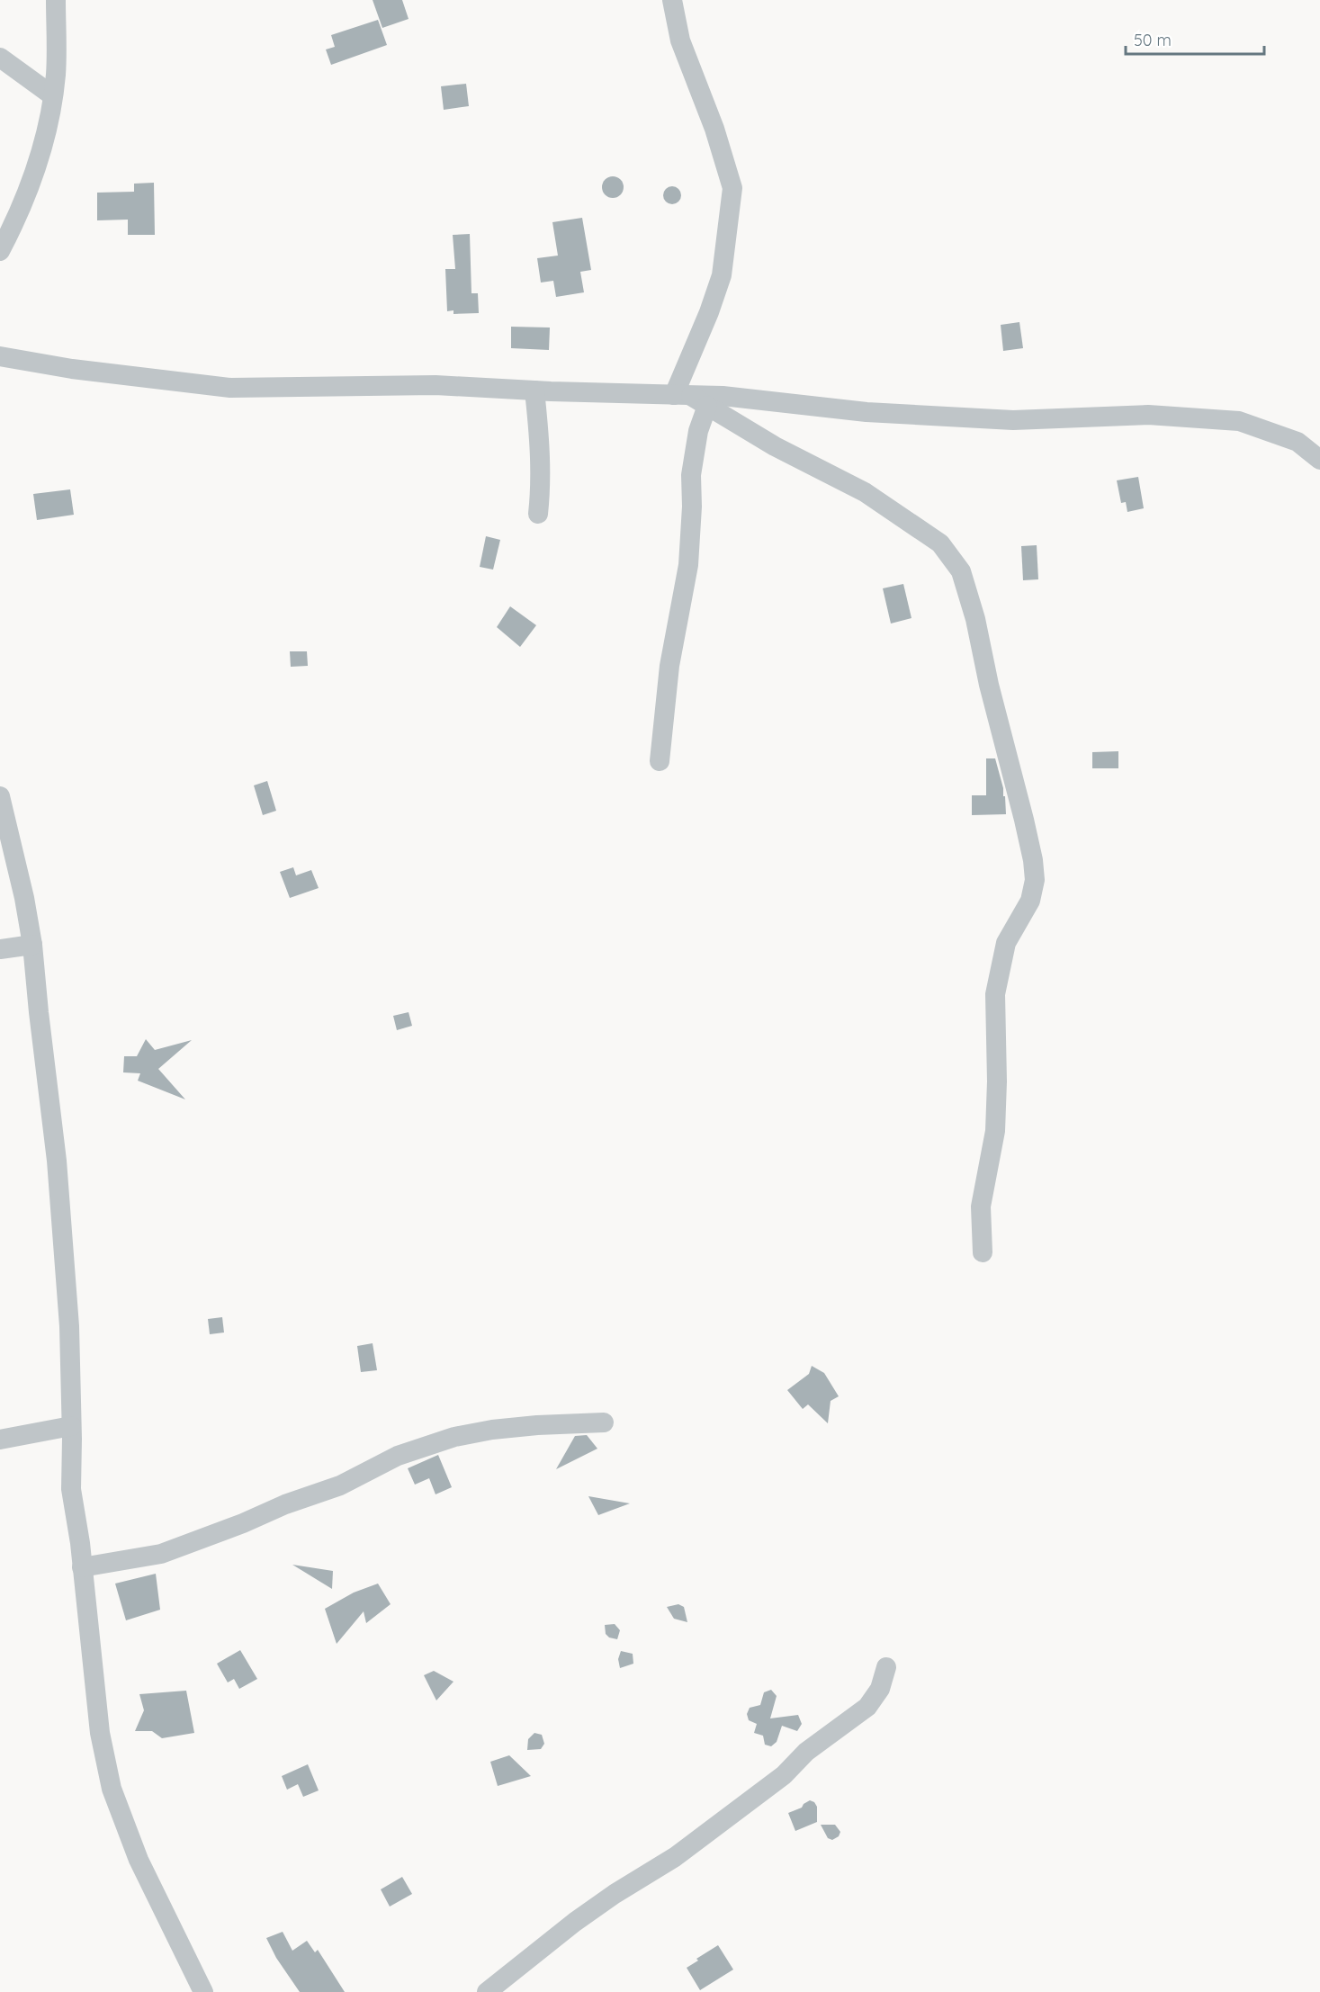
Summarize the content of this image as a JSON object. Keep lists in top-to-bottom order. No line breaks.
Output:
{"scale_bar":"50 m"}
